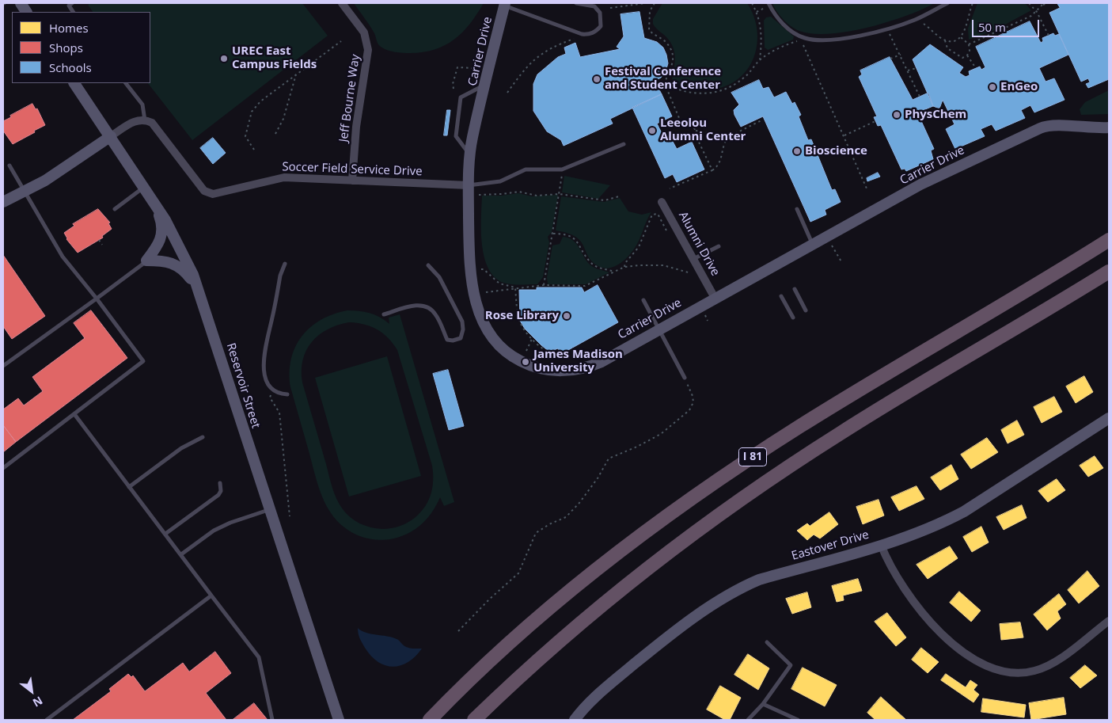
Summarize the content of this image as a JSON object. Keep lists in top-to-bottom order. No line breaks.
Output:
{"streets":{"highway":["I 81"],"street":["Carrier Drive","Jeff Bourne Way","Soccer Field Service Drive","Alumni Drive","Reservoir Street","Eastover Drive"]},"crossings":[["Carrier Drive","Soccer Field Service Drive"],["Carrier Drive","Alumni Drive"],["Jeff Bourne Way","Soccer Field Service Drive"]],"places":["UREC East Campus Fields","Festival Conference and Student Center","EnGeo","PhysChem","Leeolou Alumni Center","Bioscience","Rose Library","James Madison University"],"legend":["Homes","Shops","Schools"],"scale_bar":"50 m","north":"bottom right"}
